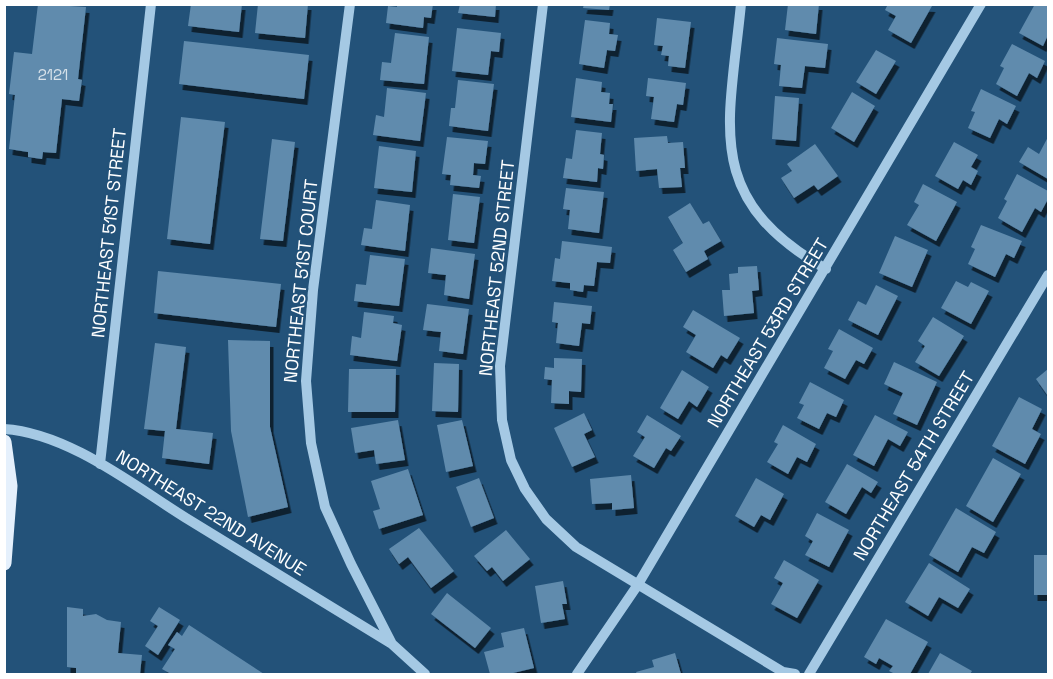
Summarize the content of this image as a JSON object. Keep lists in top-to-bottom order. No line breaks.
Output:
{"streets":{"street":["NORTHEAST 51ST STREET","NORTHEAST 52ND STREET","NORTHEAST 51ST COURT","NORTHEAST 53RD STREET","NORTHEAST 54TH STREET","NORTHEAST 22ND AVENUE"]},"crossings":[["NORTHEAST 51ST STREET","NORTHEAST 22ND AVENUE"],["NORTHEAST 52ND STREET","NORTHEAST 53RD STREET"],["NORTHEAST 51ST COURT","NORTHEAST 22ND AVENUE"]],"house_numbers":["2121"]}
